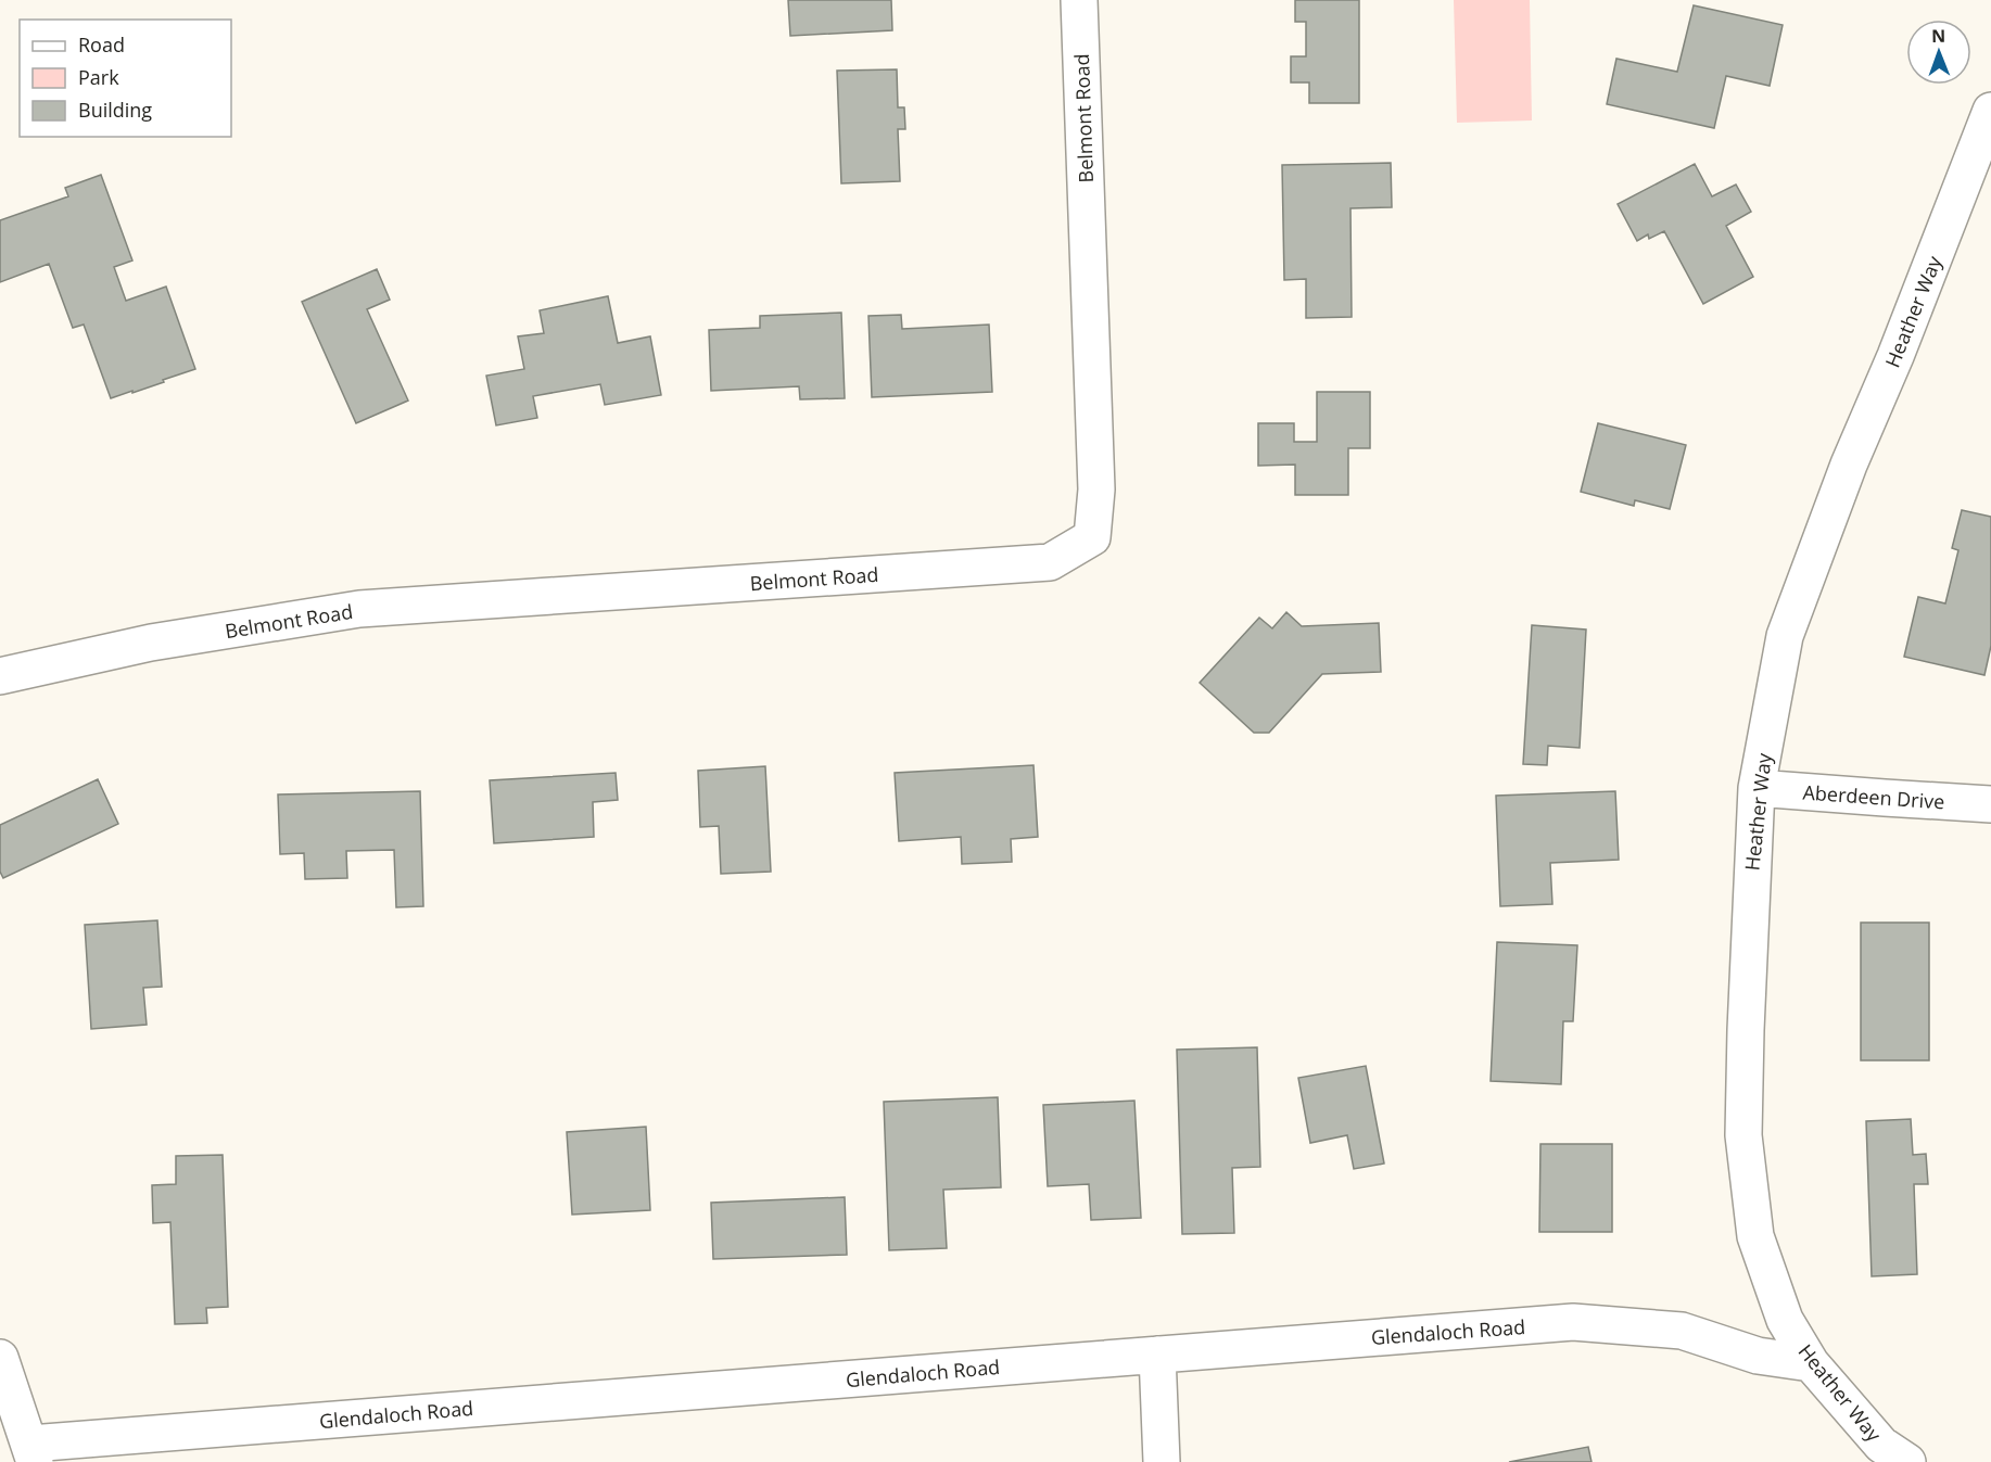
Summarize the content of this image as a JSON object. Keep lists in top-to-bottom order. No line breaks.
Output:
{"streets":{"street":["Belmont Road","Heather Way","Aberdeen Drive","Glendaloch Road"]},"crossings":[["Heather Way","Aberdeen Drive"],["Heather Way","Glendaloch Road"]],"legend":["Road","Park","Building"],"north":"top"}
